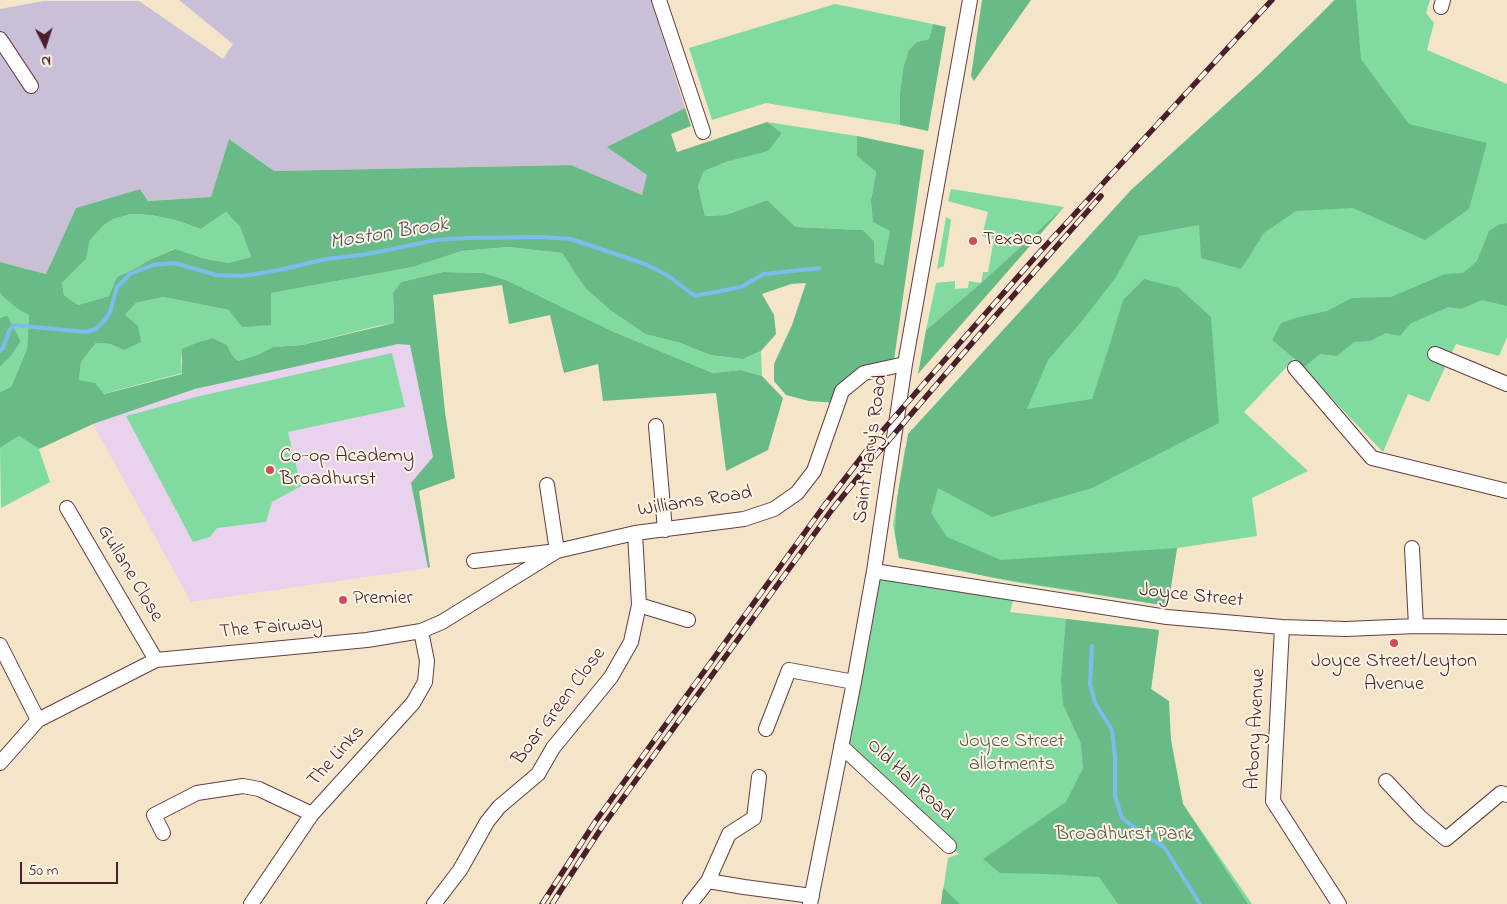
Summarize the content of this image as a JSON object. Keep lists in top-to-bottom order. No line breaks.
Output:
{"streets":{"street":["Saint Mary's Road","Williams Road","Gullane Close","Joyce Street","The Fairway","Boar Green Close","Arbory Avenue","The Links","Old Hall Road"]},"crossings":[["Saint Mary's Road","Williams Road"],["Saint Mary's Road","Joyce Street"],["Saint Mary's Road","Old Hall Road"],["Williams Road","The Fairway"],["Williams Road","Boar Green Close"],["Gullane Close","The Fairway"],["Joyce Street","Arbory Avenue"],["The Fairway","The Links"]],"water":["Moston Brook"],"parks":["Joyce Street allotments","Broadhurst Park"],"places":["Texaco","Co-op Academy Broadhurst","Premier","Joyce Street/Leyton Avenue"],"scale_bar":"50 m","north":"bottom"}
